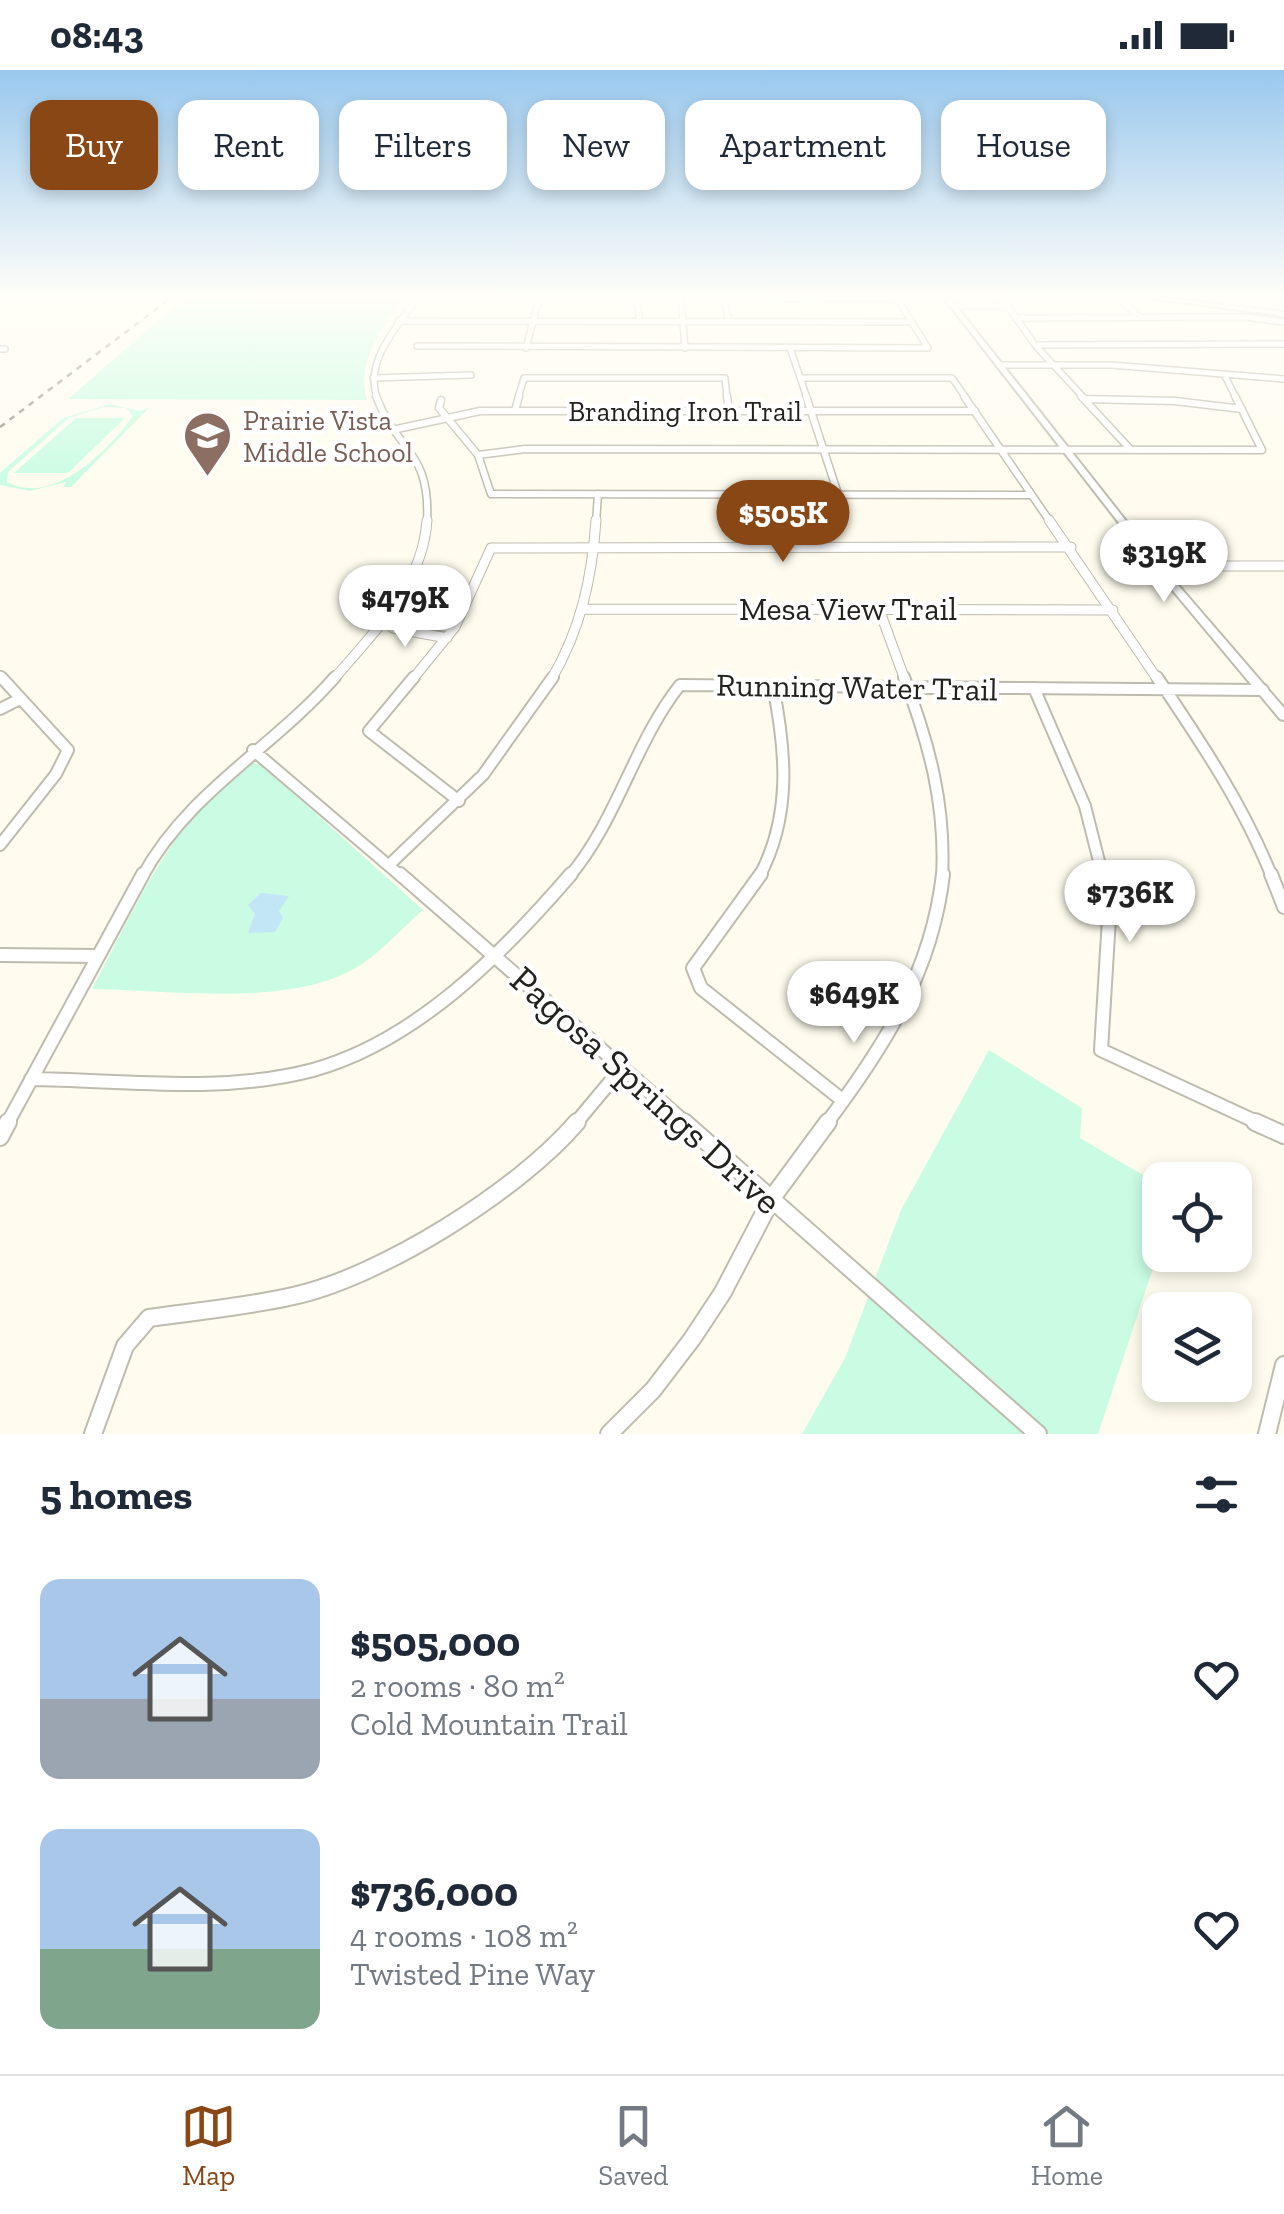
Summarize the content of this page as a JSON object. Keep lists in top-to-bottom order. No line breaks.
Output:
{"streets":{"street":["Branding Iron Trail","Mesa View Trail","Running Water Trail","Pagosa Springs Drive"]},"crossings":[["Running Water Trail","Pagosa Springs Drive"]],"places":{"school or university":["Prairie Vista Middle School"]},"page":{"status":"08:43","chip":["Buy","Rent","Filters","New","Apartment","House"],"price":["$505K","$319K","$479K","$736K","$649K"],"heading":"5 homes","list":[{"name":"$505,000","note":"2 rooms · 80 m² · Cold Mountain Trail"},{"name":"$736,000","note":"4 rooms · 108 m² · Twisted Pine Way"}],"tabs":["Map","Saved","Home"]}}
